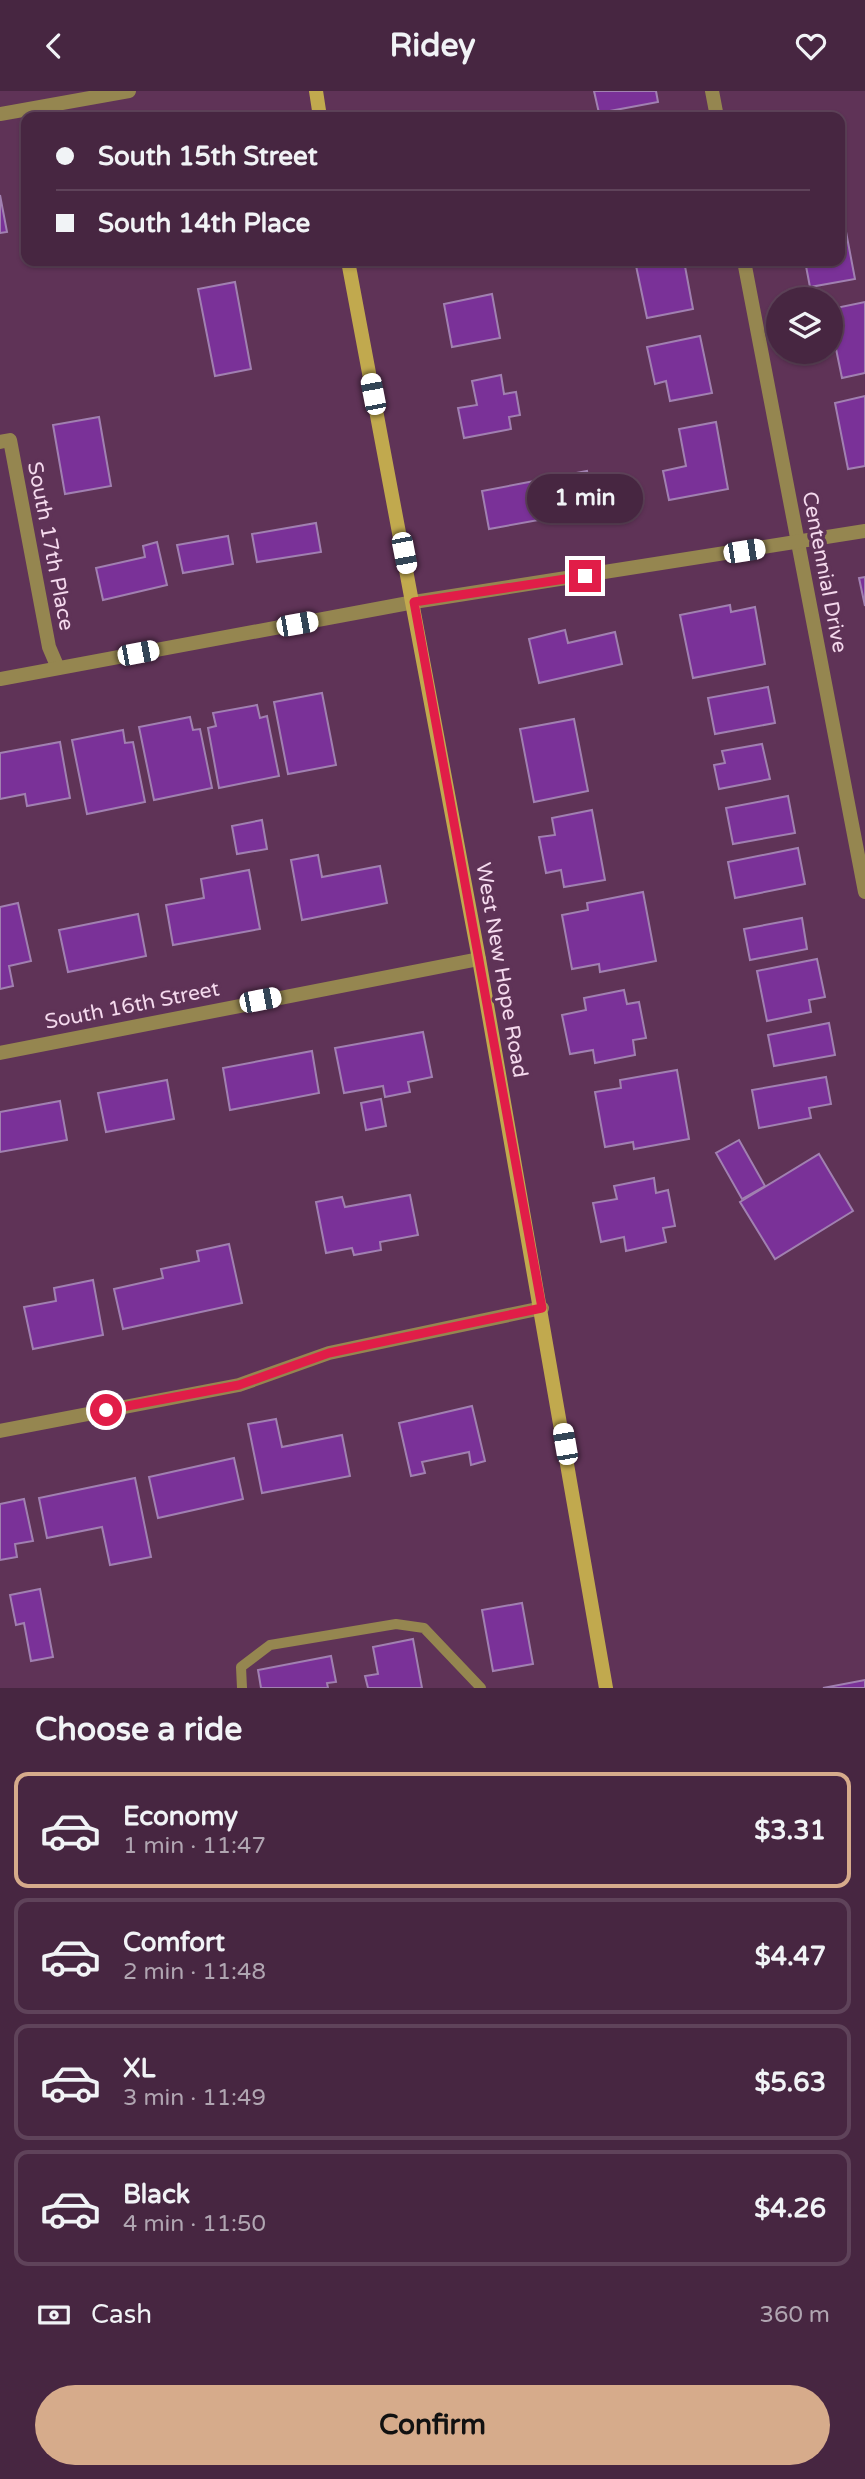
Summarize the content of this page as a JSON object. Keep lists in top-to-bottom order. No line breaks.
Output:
{"streets":{"main road":["West New Hope Road"],"street":["South 17th Place","Centennial Drive","South 16th Street"]},"crossings":[["West New Hope Road","South 16th Street"]],"page":{"header":"Ridey","banner":["South 15th Street","South 14th Place"],"bubble":"1 min","heading":"Choose a ride","list":[{"name":"Economy","note":"1 min · 11:47","value":"$3.31"},{"name":"Comfort","note":"2 min · 11:48","value":"$4.47"},{"name":"XL","note":"3 min · 11:49","value":"$5.63"},{"name":"Black","note":"4 min · 11:50","value":"$4.26"}],"pay":["Cash","360 m"],"buttons":"Confirm"}}
